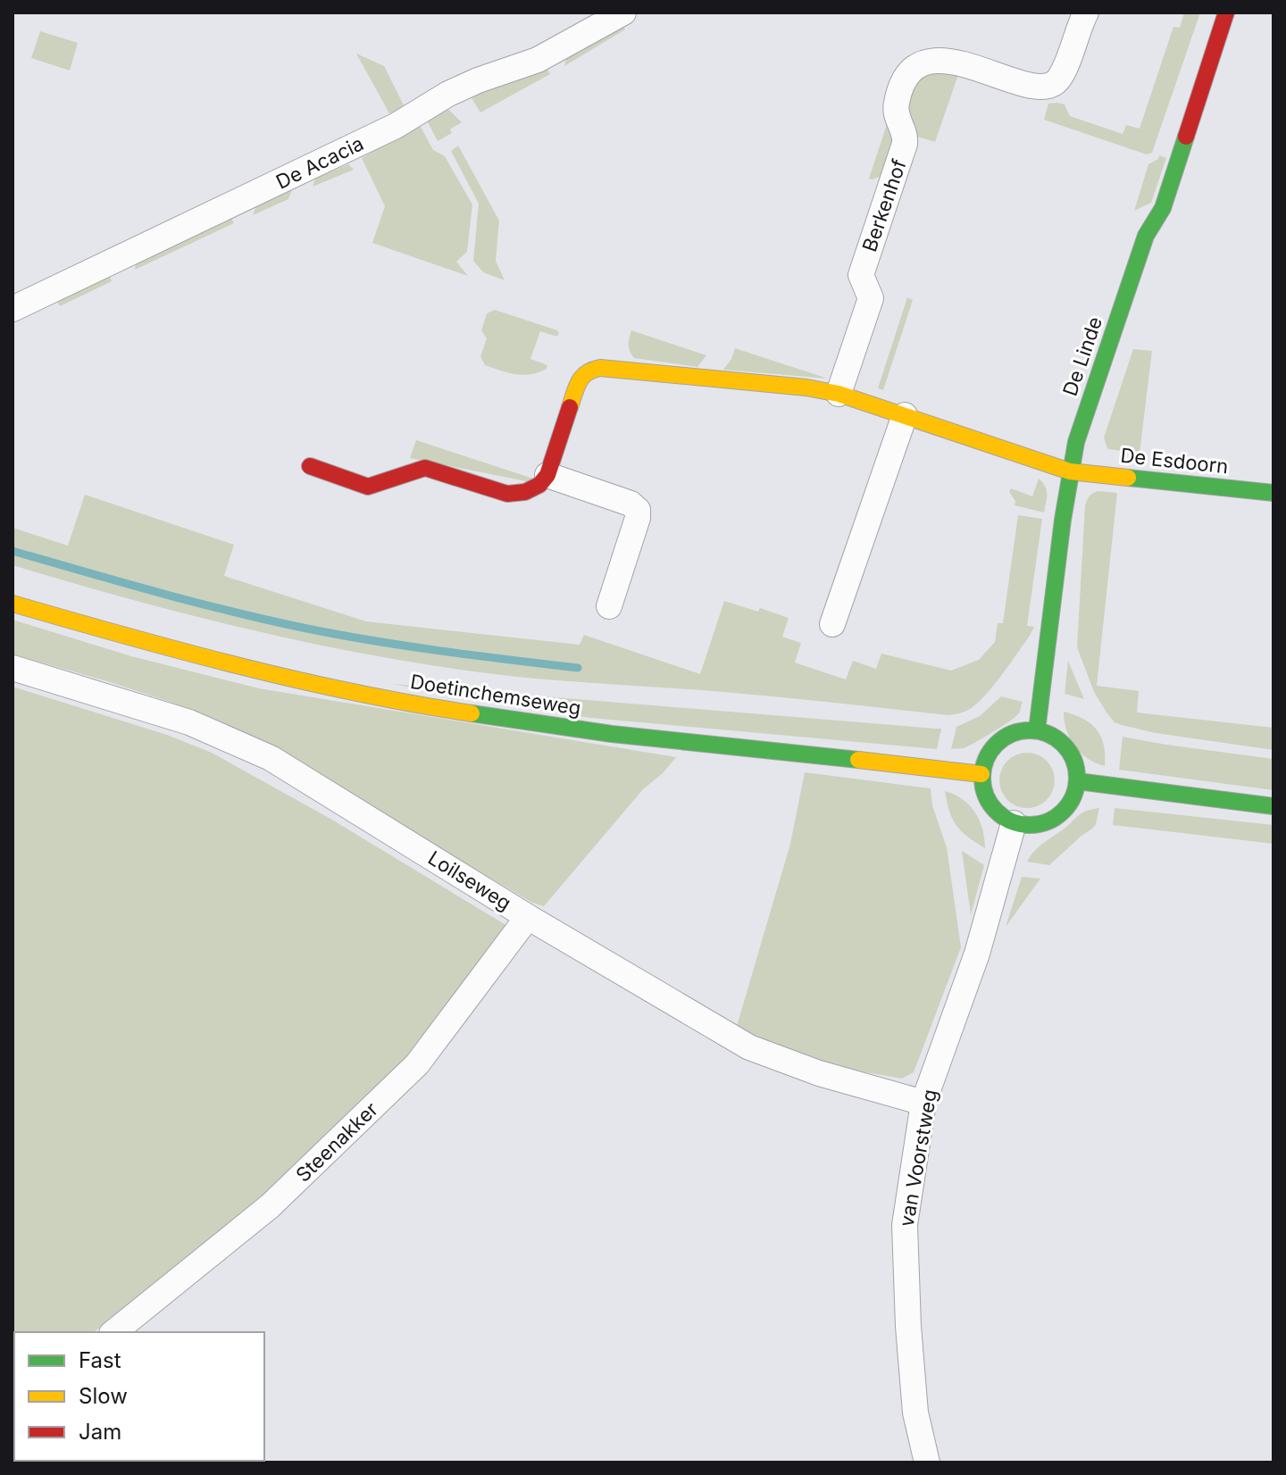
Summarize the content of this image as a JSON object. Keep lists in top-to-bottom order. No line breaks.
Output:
{"streets":{"street":["De Acacia","Berkenhof","De Linde","De Esdoorn","Doetinchemseweg","Loilseweg","Steenakker","van Voorstweg"]},"crossings":[["De Linde","De Esdoorn"],["De Linde","Doetinchemseweg"],["De Linde","van Voorstweg"],["Doetinchemseweg","van Voorstweg"],["Loilseweg","Steenakker"],["Loilseweg","van Voorstweg"]],"legend":["Fast","Slow","Jam"]}
